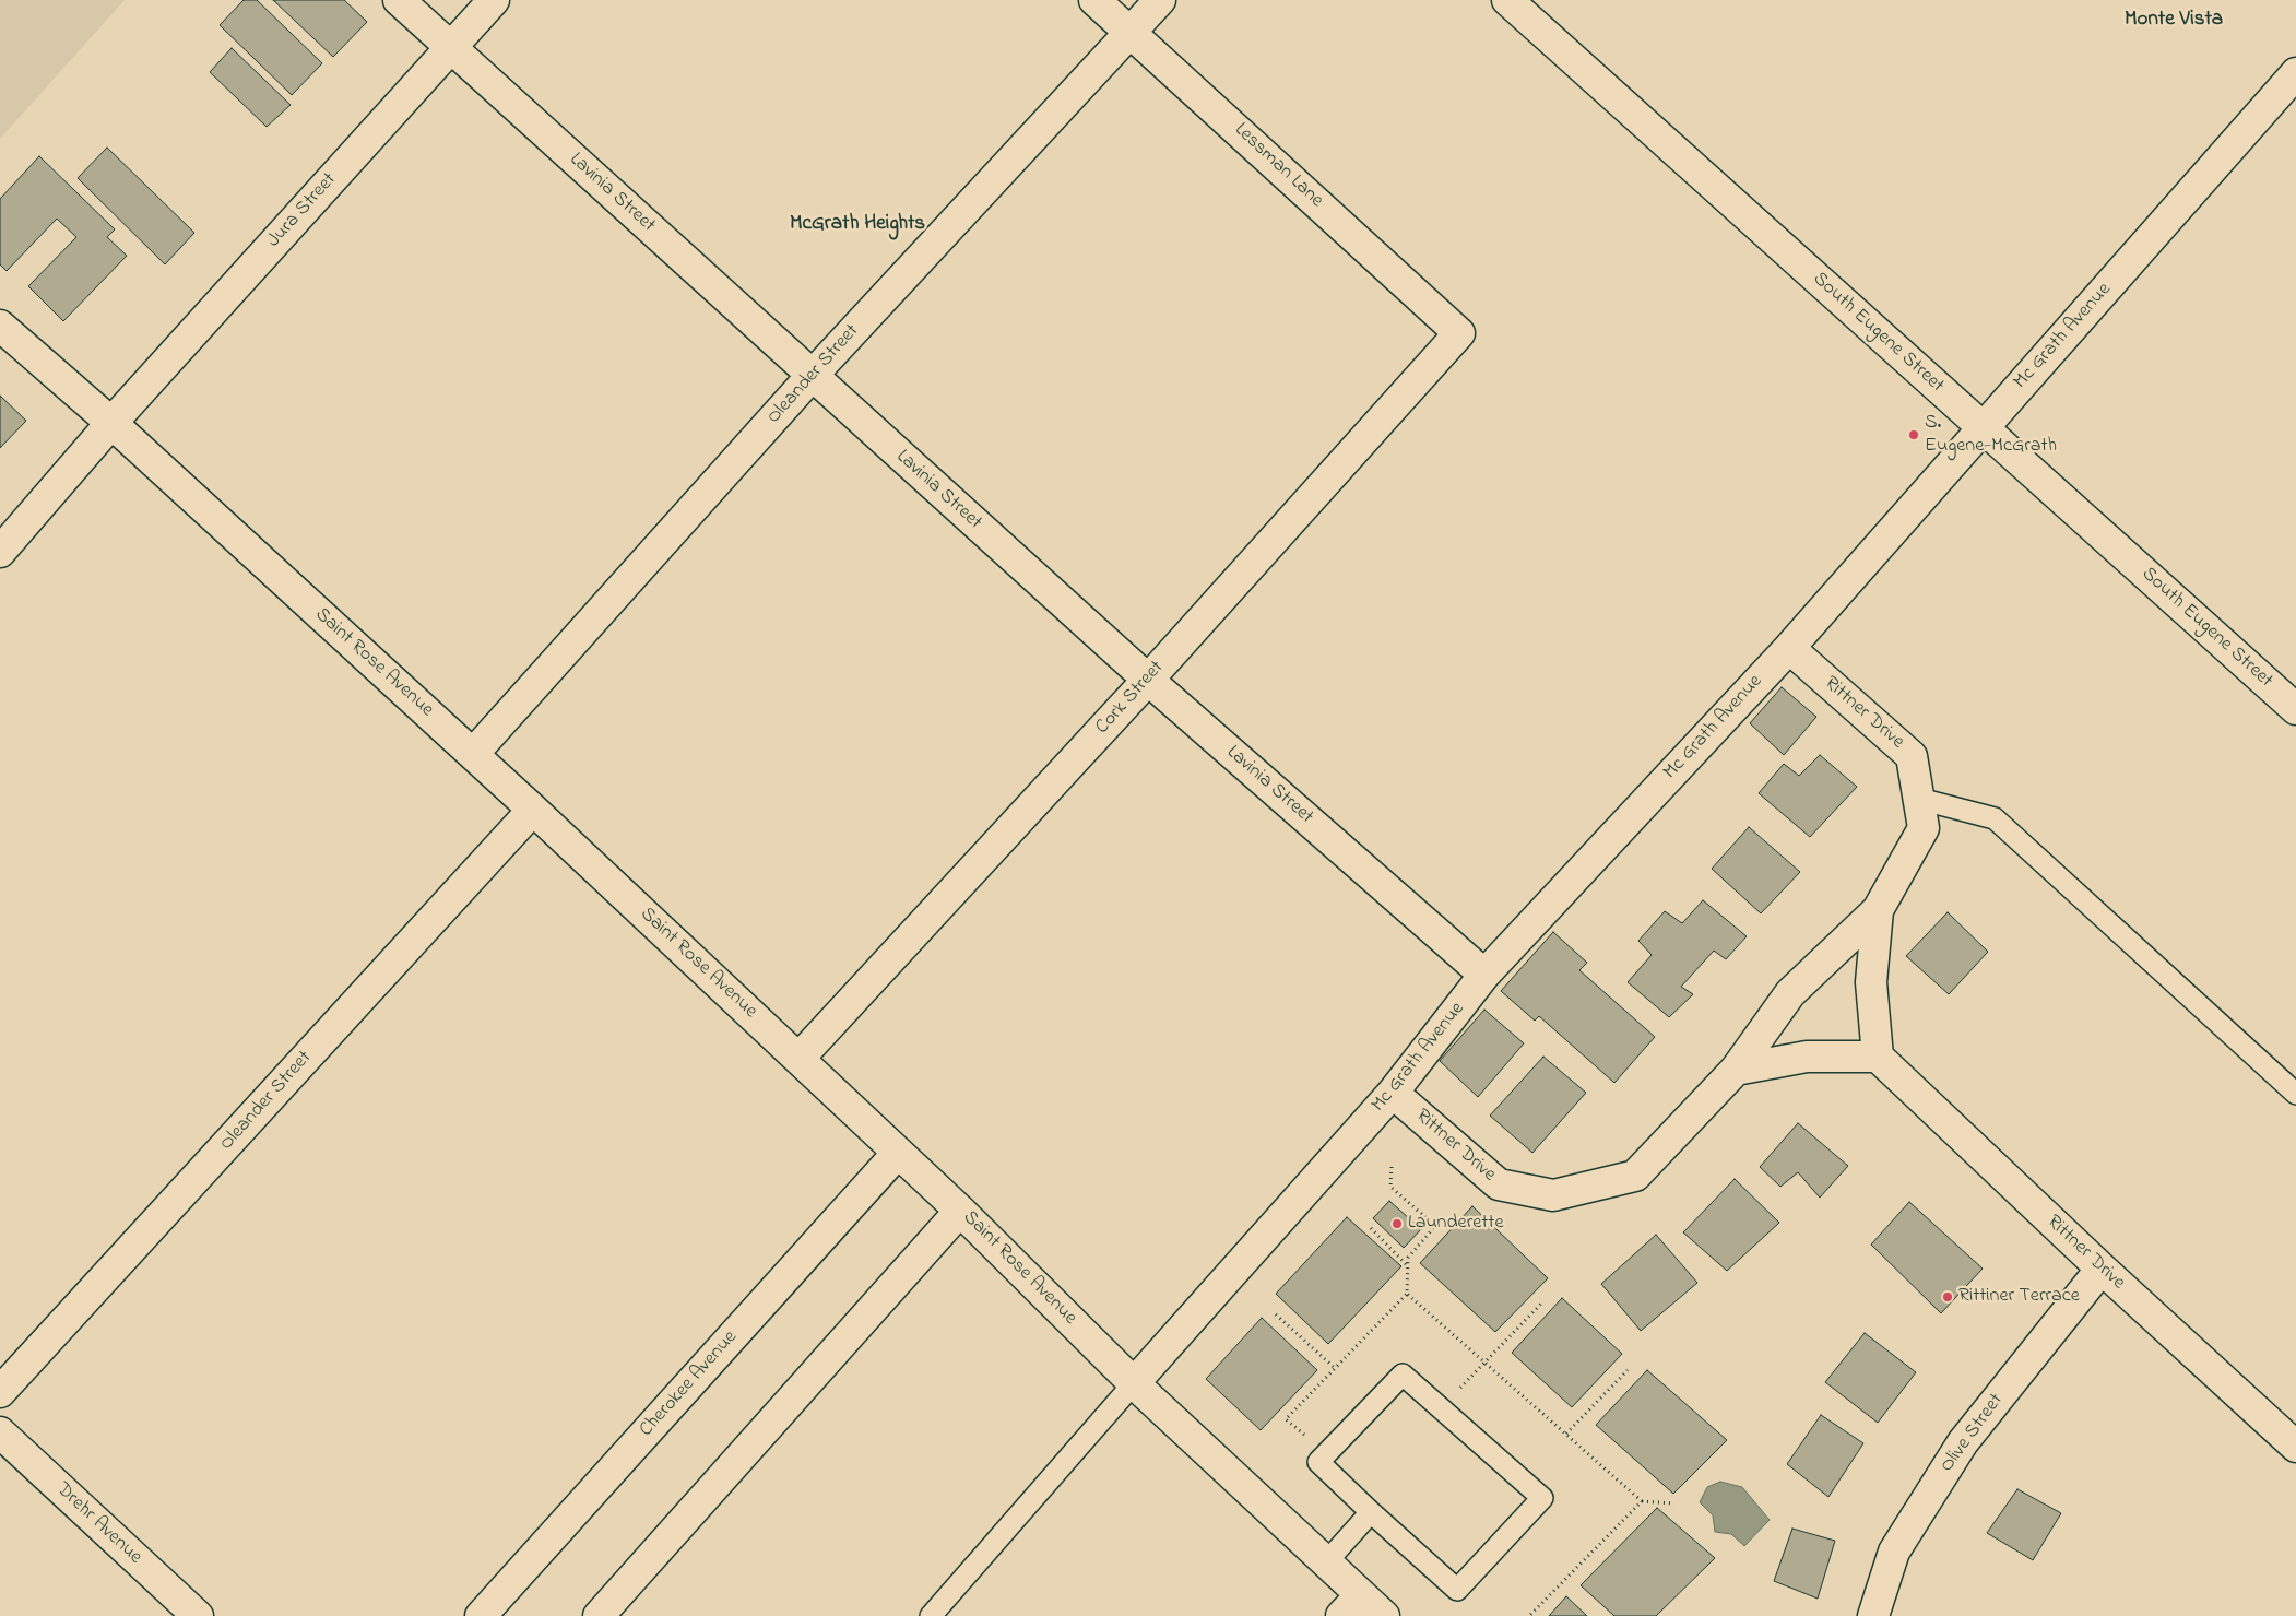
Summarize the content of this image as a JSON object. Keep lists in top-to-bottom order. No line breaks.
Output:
{"streets":{"street":["Lessman Lane","Lavinia Street","Jura Street","South Eugene Street","Mc Grath Avenue","Oleander Street","Saint Rose Avenue","Cork Street","Rittner Drive","Cherokee Avenue","Olive Street","Drehr Avenue"]},"crossings":[["Lessman Lane","Oleander Street"],["Lessman Lane","Cork Street"],["Lavinia Street","Jura Street"],["Lavinia Street","Mc Grath Avenue"],["Lavinia Street","Oleander Street"],["Lavinia Street","Cork Street"],["Jura Street","Saint Rose Avenue"],["South Eugene Street","Mc Grath Avenue"],["Mc Grath Avenue","Saint Rose Avenue"],["Mc Grath Avenue","Rittner Drive"],["Oleander Street","Saint Rose Avenue"],["Saint Rose Avenue","Cork Street"],["Saint Rose Avenue","Cherokee Avenue"],["Rittner Drive","Olive Street"]],"districts":["Monte Vista","McGrath Heights"],"places":["S. Eugene-McGrath","Launderette","Rittiner Terrace"]}
